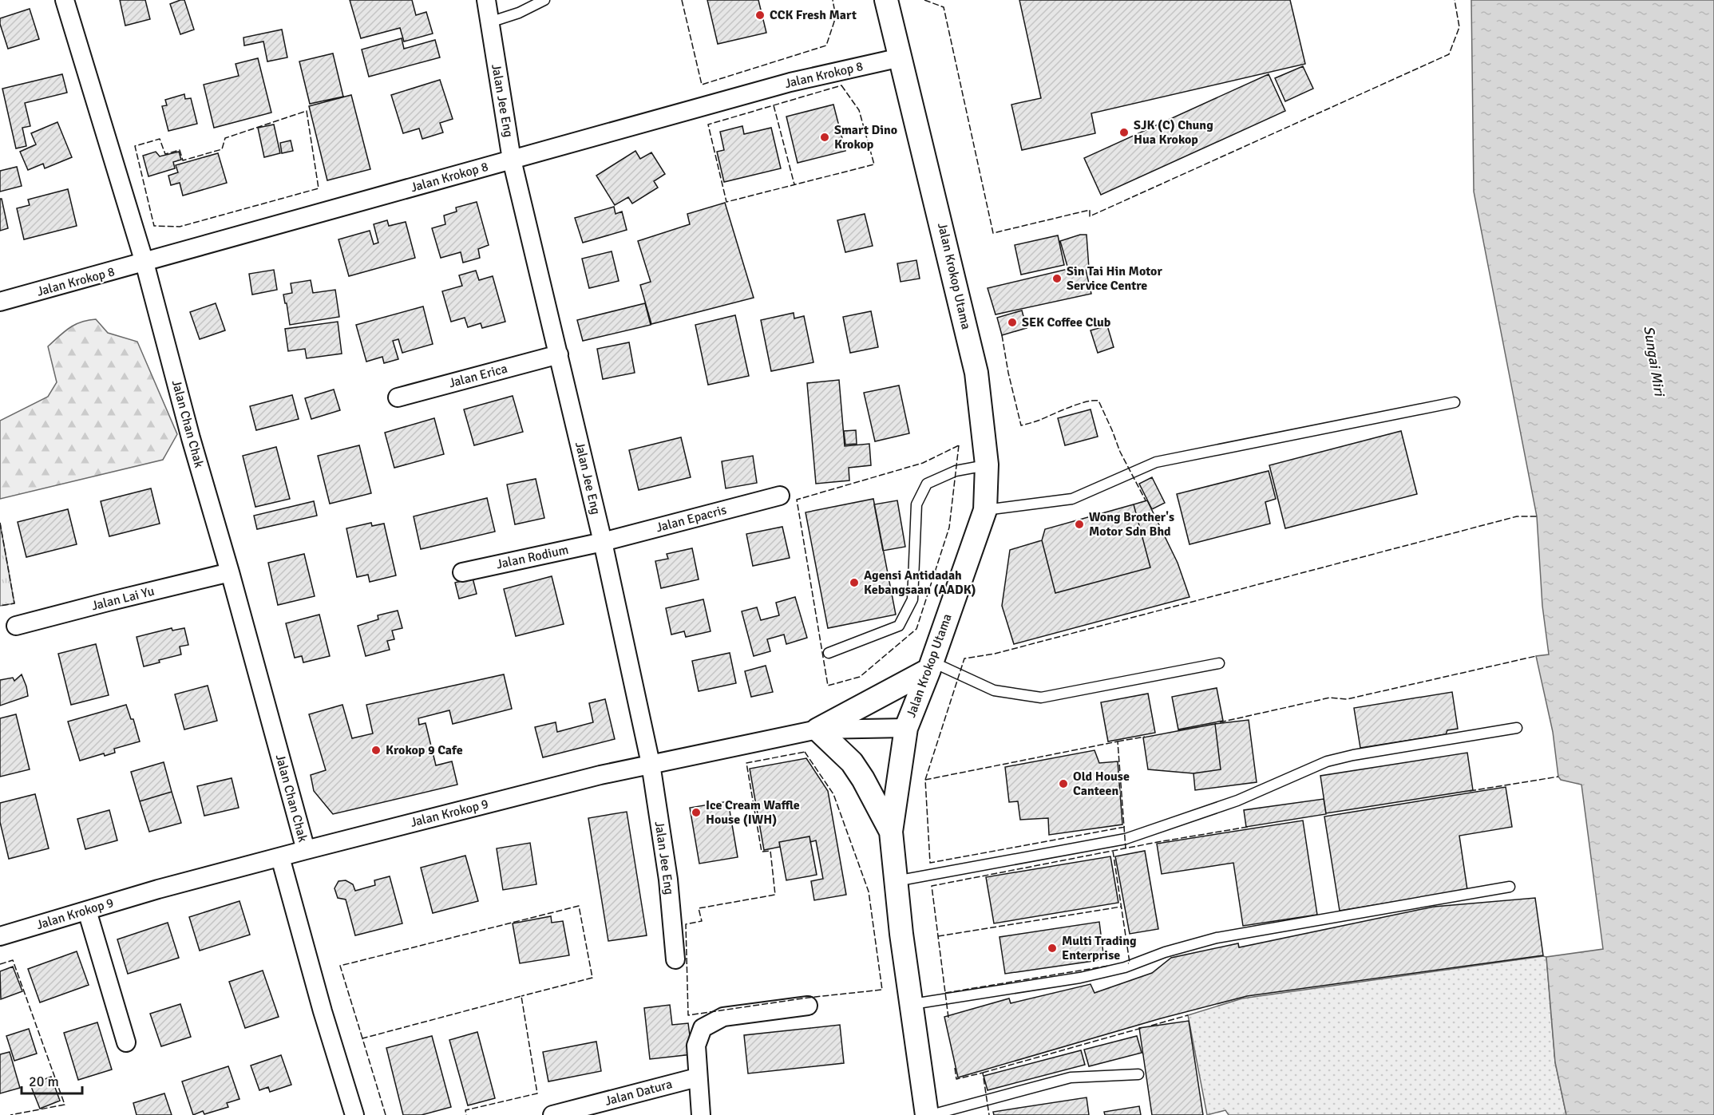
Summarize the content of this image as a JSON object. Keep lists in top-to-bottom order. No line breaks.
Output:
{"streets":{"street":["Jalan Krokop 8","Jalan Jee Eng","Jalan Krokop Utama","Jalan Erica","Jalan Chan Chak","Jalan Epacris","Jalan Rodium","Jalan Lai Yu","Jalan Krokop 9","Jalan Datura"]},"crossings":[["Jalan Krokop 8","Jalan Jee Eng"],["Jalan Krokop 8","Jalan Krokop Utama"],["Jalan Krokop 8","Jalan Chan Chak"],["Jalan Jee Eng","Jalan Erica"],["Jalan Jee Eng","Jalan Epacris"],["Jalan Jee Eng","Jalan Rodium"],["Jalan Jee Eng","Jalan Krokop 9"],["Jalan Krokop Utama","Jalan Krokop 9"],["Jalan Chan Chak","Jalan Lai Yu"],["Jalan Chan Chak","Jalan Krokop 9"],["Jalan Epacris","Jalan Rodium"]],"water":["Sungai Miri"],"places":["CCK Fresh Mart","SJK (C) Chung Hua Krokop","Smart Dino Krokop","Sin Tai Hin Motor Service Centre","SEK Coffee Club","Wong Brother's Motor Sdn Bhd","Agensi Antidadah Kebangsaan (AADK)","Krokop 9 Cafe","Old House Canteen","Ice Cream Waffle House (IWH)","Multi Trading Enterprise"],"scale_bar":"20 m"}
